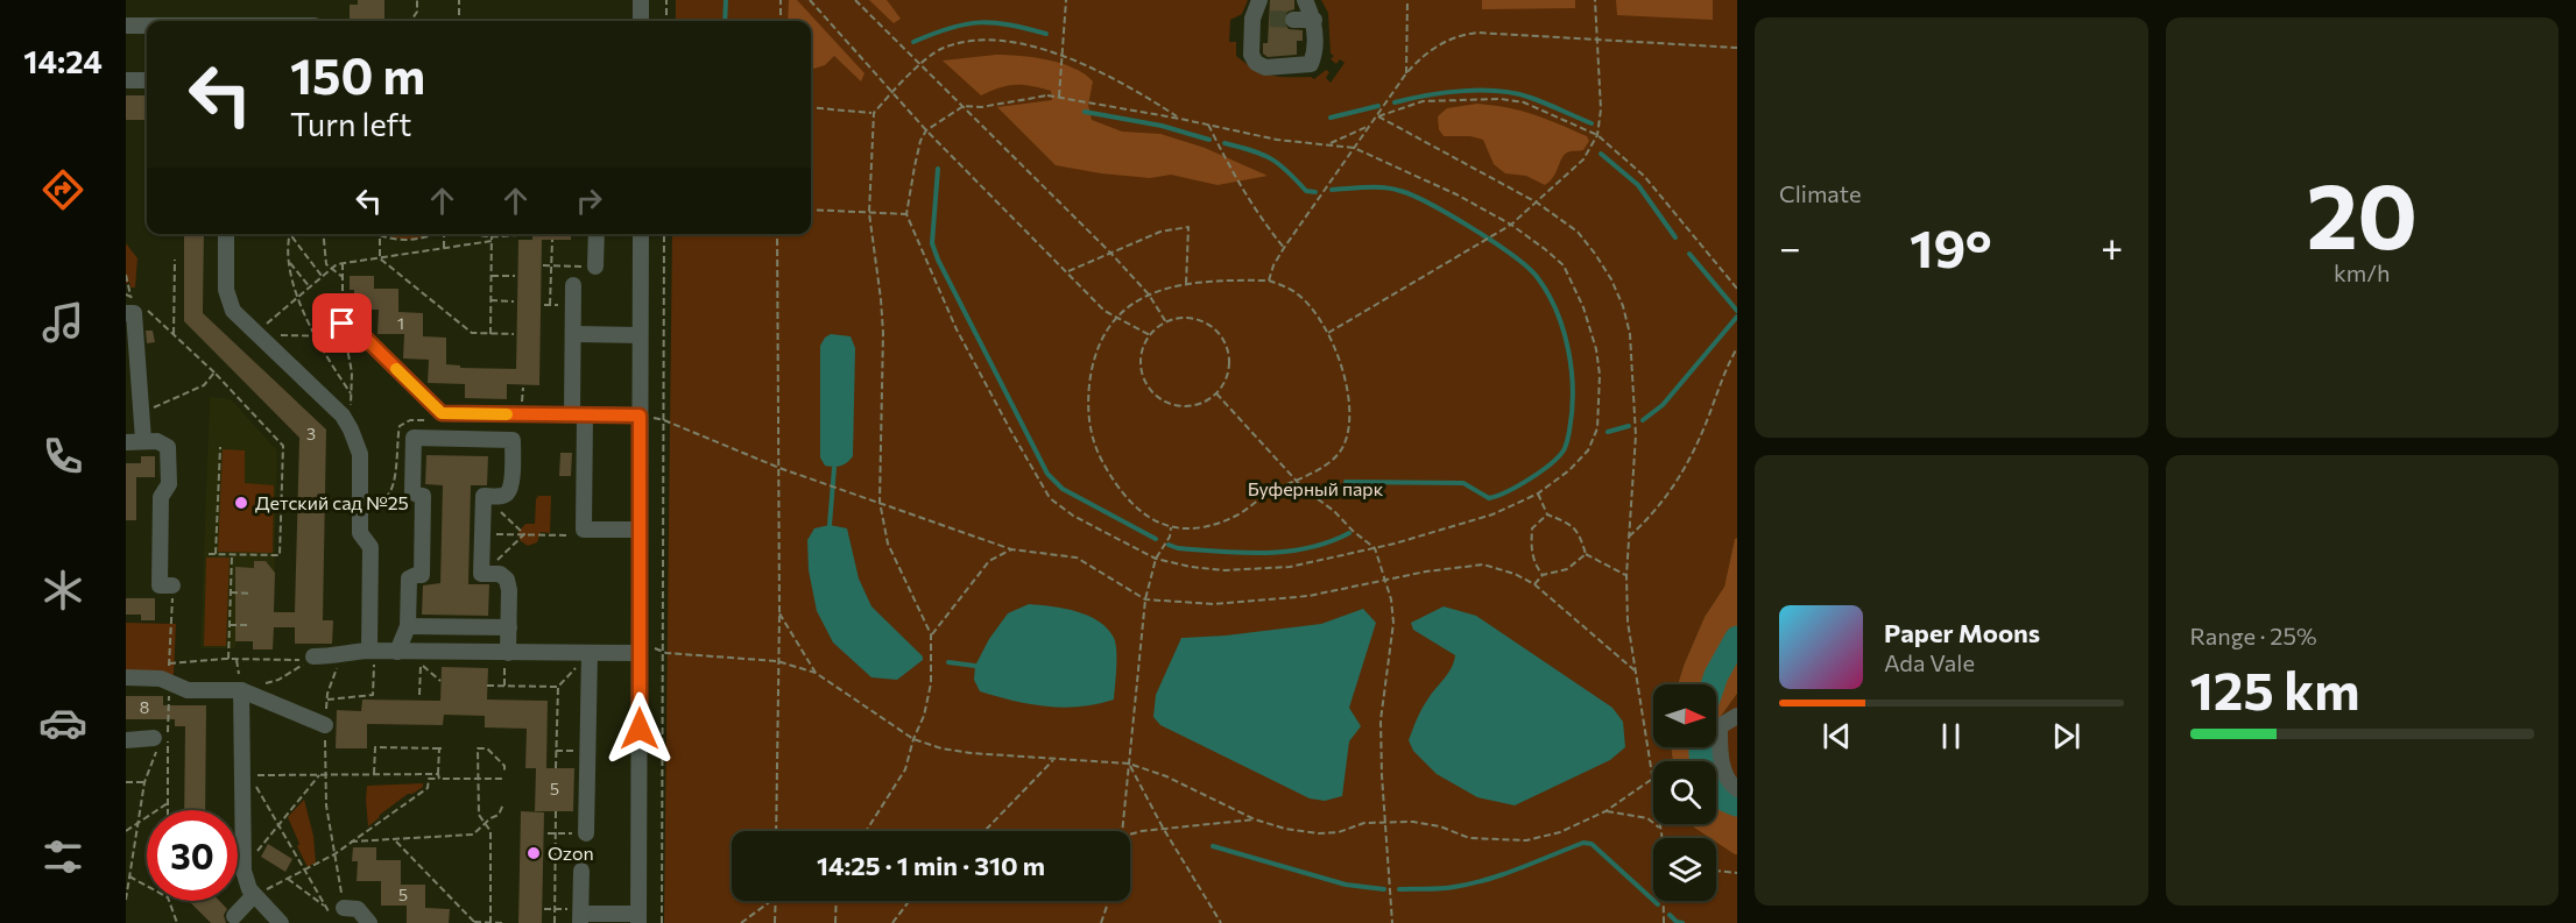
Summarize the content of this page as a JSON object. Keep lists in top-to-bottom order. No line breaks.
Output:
{"parks":["Буферный парк"],"places":["Детский сад №25","Ozon"],"house_numbers":["1","3","8","5","5"],"north":"right","page":{"tabs":"14:24","tile":["Climate",["20","km/h"],["Range · 25%","125 km"]],"turn":["150 m","Turn left"],"heat":["−","19°","+"],"song":["Paper Moons","Ada Vale"],"limit":"30","trip":"14:25 · 1 min · 310 m"}}
